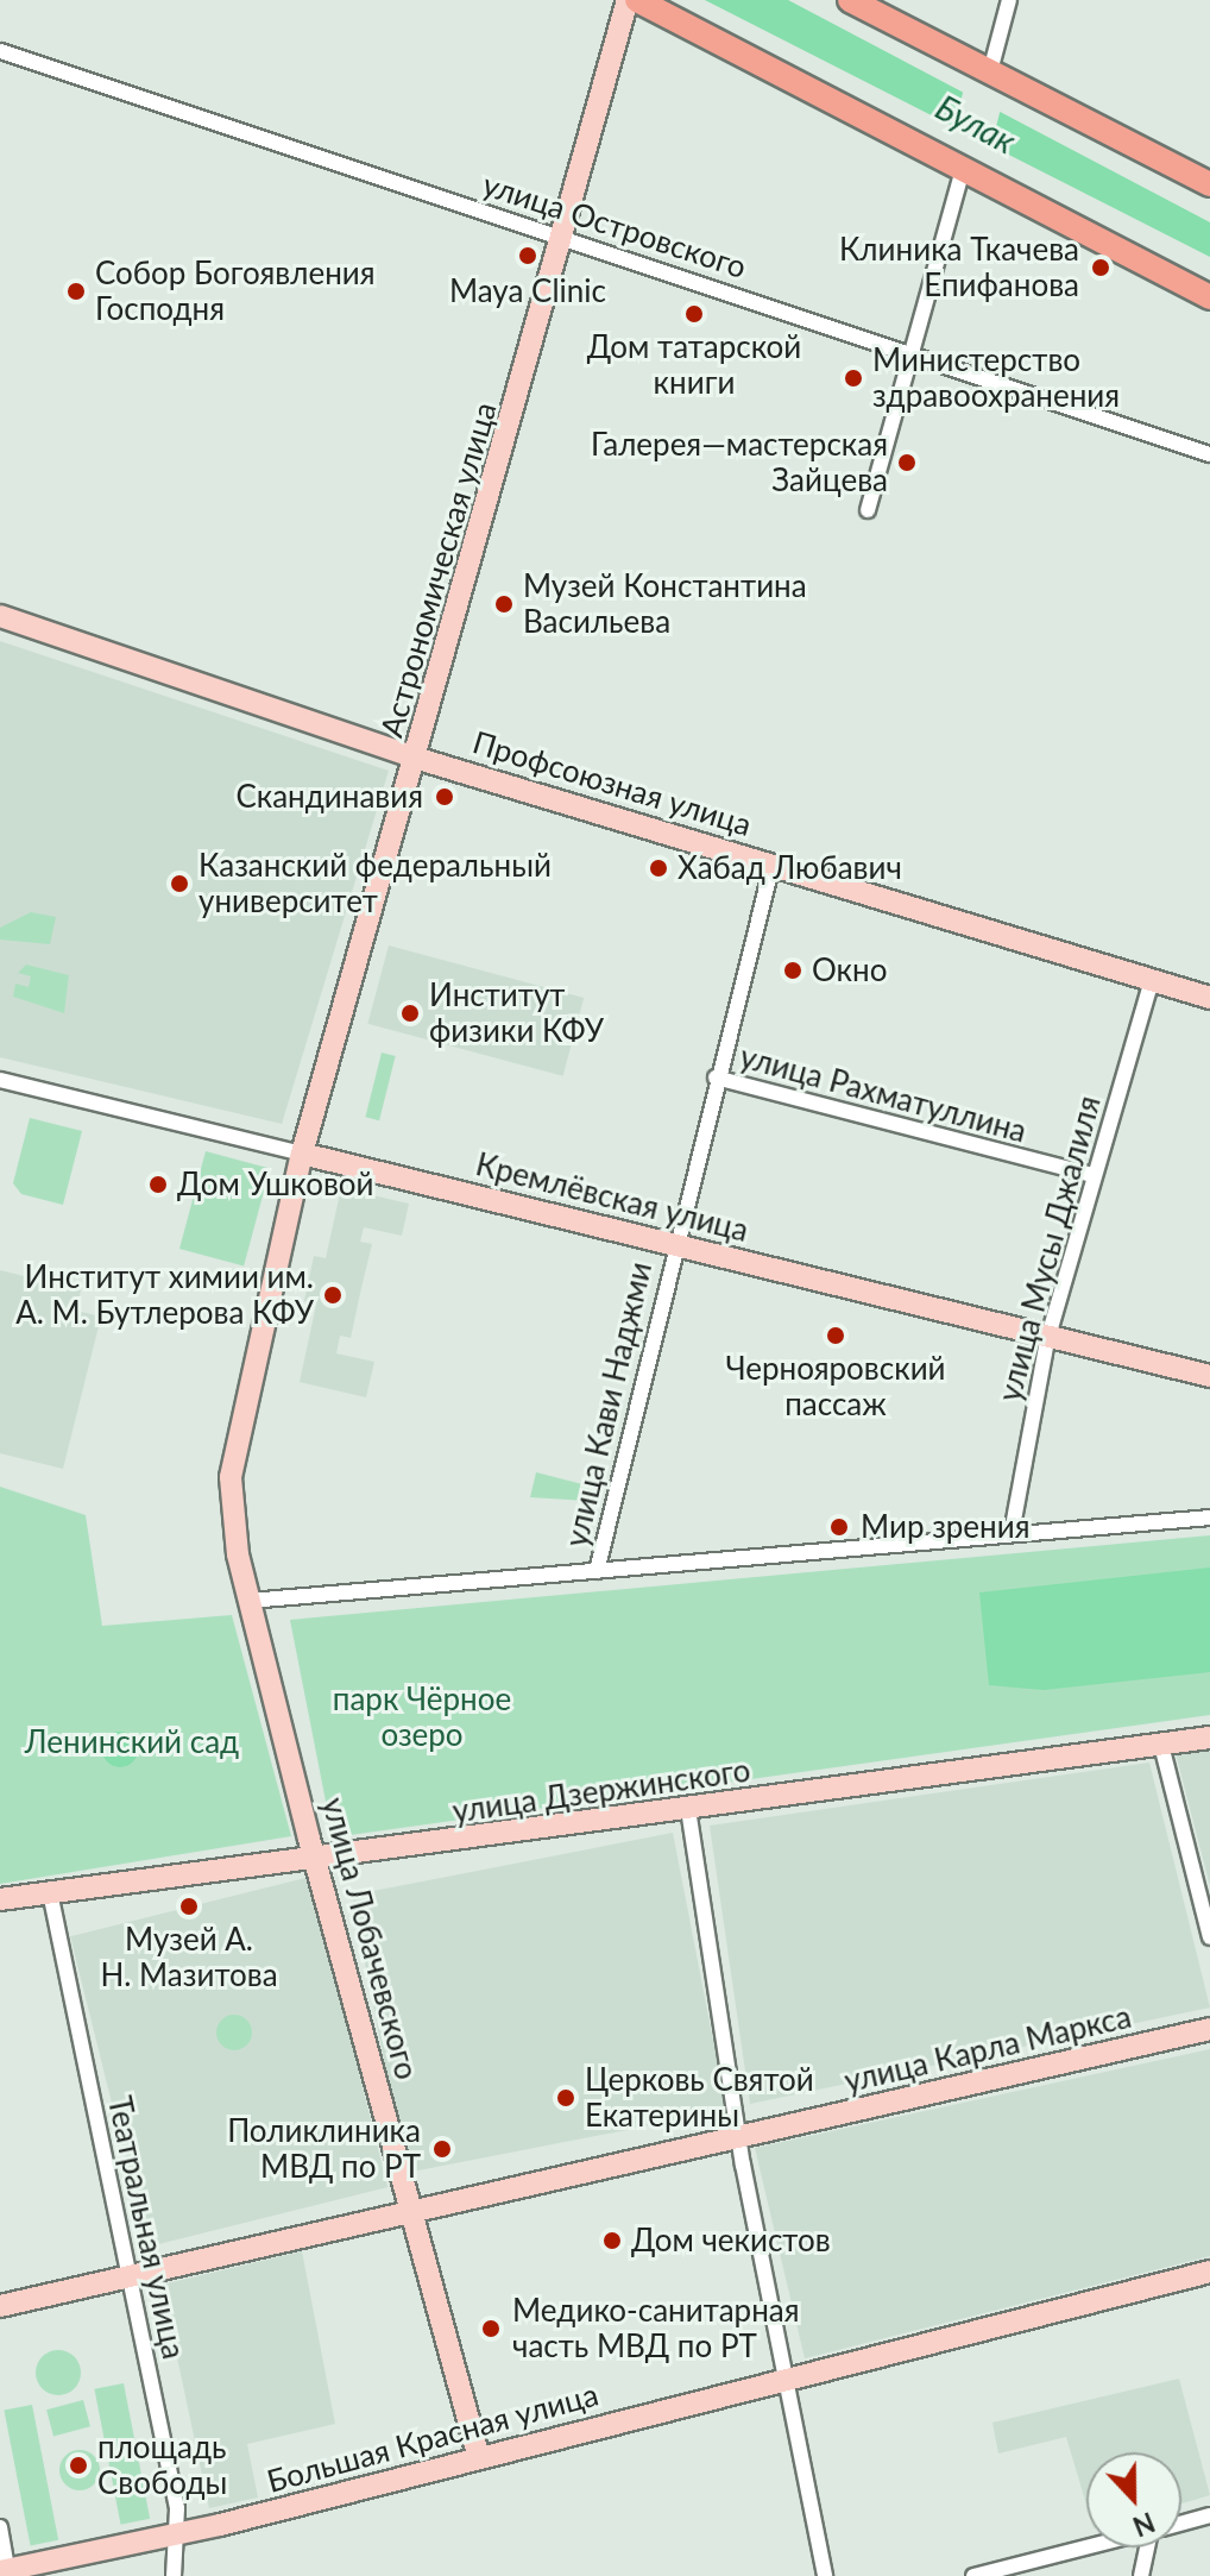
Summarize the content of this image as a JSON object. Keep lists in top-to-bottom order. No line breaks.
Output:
{"streets":{"street":["улица Островского","Астрономическая улица","Профсоюзная улица","улица Рахматуллина","Кремлёвская улица","улица Мусы Джалиля","улица Кави Наджми","улица Дзержинского","улица Лобачевского","улица Карла Маркса","Театральная улица","Большая Красная улица"]},"crossings":[["улица Островского","Астрономическая улица"],["Астрономическая улица","Профсоюзная улица"],["Астрономическая улица","Кремлёвская улица"],["Астрономическая улица","улица Лобачевского"],["Профсоюзная улица","улица Мусы Джалиля"],["Профсоюзная улица","улица Кави Наджми"],["улица Рахматуллина","улица Мусы Джалиля"],["улица Рахматуллина","улица Кави Наджми"],["Кремлёвская улица","улица Мусы Джалиля"],["Кремлёвская улица","улица Кави Наджми"],["Кремлёвская улица","улица Лобачевского"],["улица Дзержинского","улица Лобачевского"],["улица Дзержинского","Театральная улица"],["улица Лобачевского","улица Карла Маркса"],["улица Лобачевского","Большая Красная улица"],["улица Карла Маркса","Театральная улица"],["Театральная улица","Большая Красная улица"]],"water":["Булак"],"parks":["парк Чёрное озеро","Ленинский сад"],"places":["Maya Clinic","Клиника Ткачева Епифанова","Собор Богоявления Господня","Дом татарской книги","Министерство здравоохранения","Галерея—мастерская Зайцева","Музей Константина Васильева","Скандинавия","Хабад Любавич","Казанский федеральный университет","Окно","Институт физики КФУ","Дом Ушковой","Институт химии им. А. М. Бутлерова КФУ","Чернояровский пассаж","Мир зрения","Музей А. Н. Мазитова","Церковь Святой Екатерины","Поликлиника МВД по РТ","Дом чекистов","Медико-санитарная часть МВД по РТ","площадь Свободы"],"north":"bottom"}
